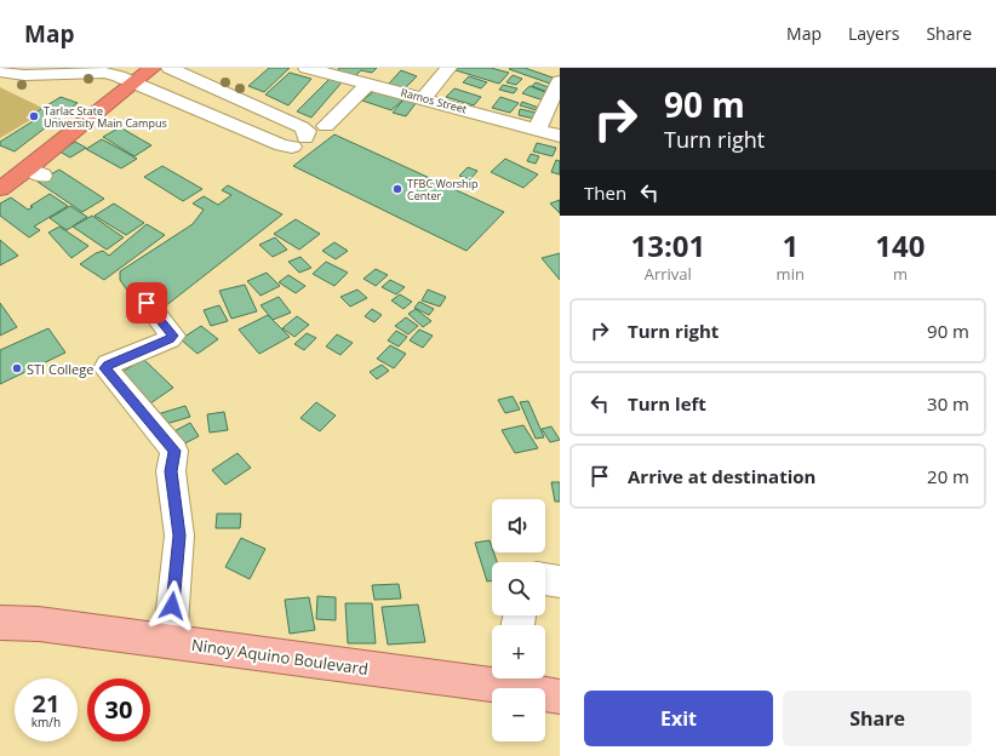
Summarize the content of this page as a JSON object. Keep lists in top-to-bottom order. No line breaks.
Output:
{"streets":{"main road":["Ninoy Aquino Boulevard"],"street":["Ramos Street"]},"places":["Tarlac State University Main Campus","TFBC Worship Center","STI College"],"page":{"header":"Map","nav":["Map","Layers","Share"],"turn":["90 m","Turn right"],"then":"Then","eta":["13:01","Arrival","1","min","140","m"],"list":[{"name":"Turn right","value":"90 m"},{"name":"Turn left","value":"30 m"},{"name":"Arrive at destination","value":"20 m"}],"map_buttons":["+","−"],"speed":"21 km/h","limit":"30","buttons":["Exit","Share"]}}
